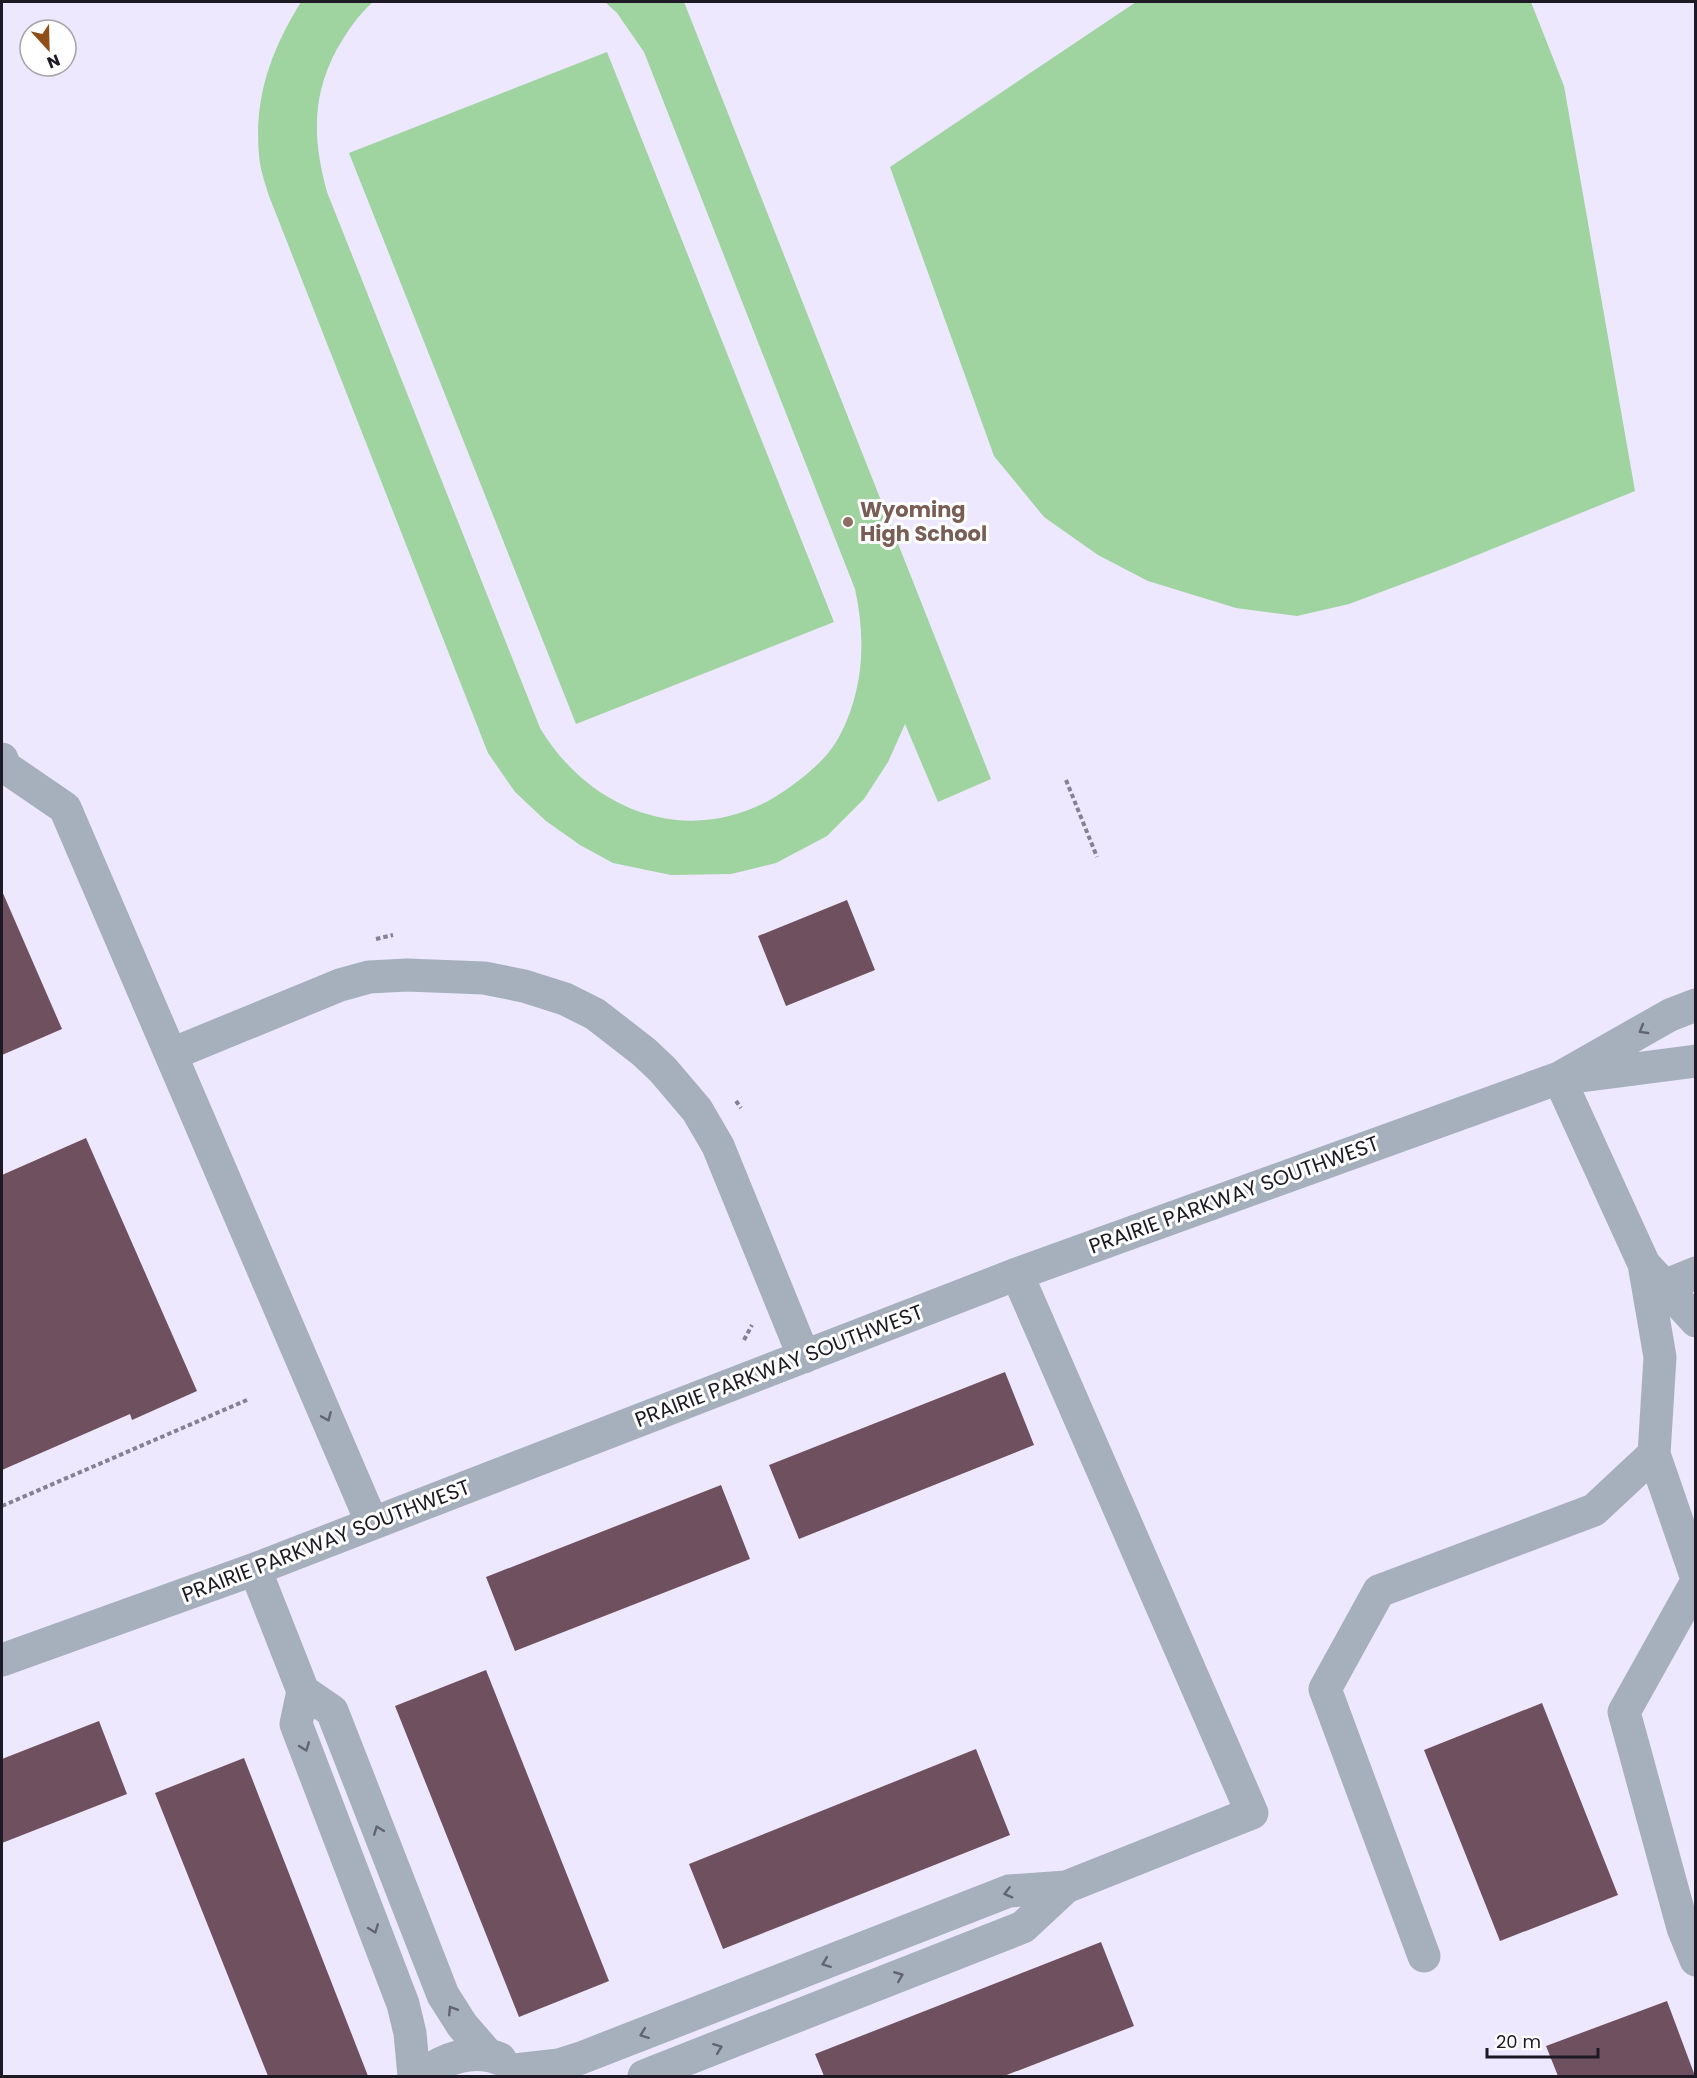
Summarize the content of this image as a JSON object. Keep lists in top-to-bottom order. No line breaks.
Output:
{"streets":{"street":["PRAIRIE PARKWAY SOUTHWEST"]},"places":["Wyoming High School"],"scale_bar":"20 m","north":"bottom"}
